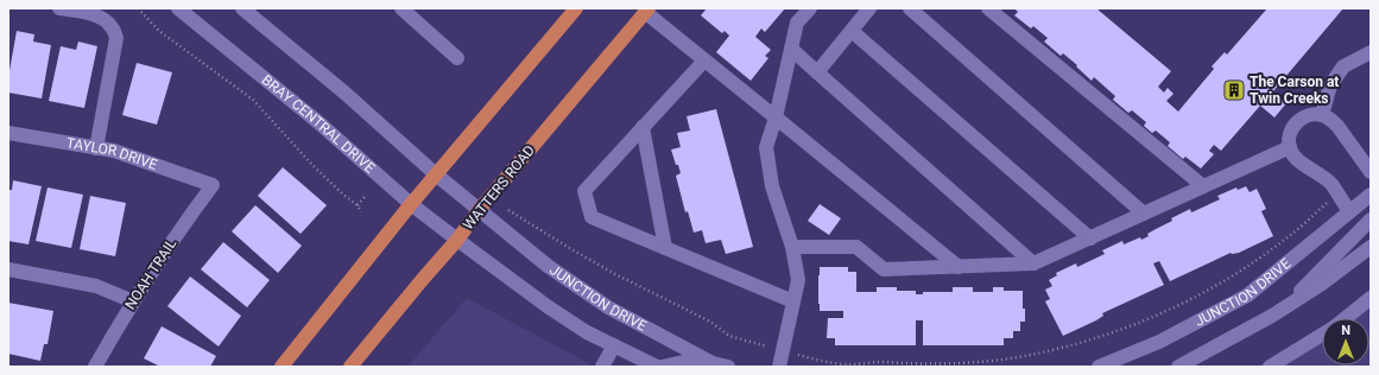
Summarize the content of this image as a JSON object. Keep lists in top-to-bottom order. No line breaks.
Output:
{"streets":{"main road":["WATTERS ROAD"],"street":["BRAY CENTRAL DRIVE","TAYLOR DRIVE","NOAH TRAIL","JUNCTION DRIVE"]},"crossings":[["BRAY CENTRAL DRIVE","WATTERS ROAD"],["TAYLOR DRIVE","NOAH TRAIL"],["WATTERS ROAD","JUNCTION DRIVE"]],"places":{"building":["The Carson at Twin Creeks"]},"north":"top"}
